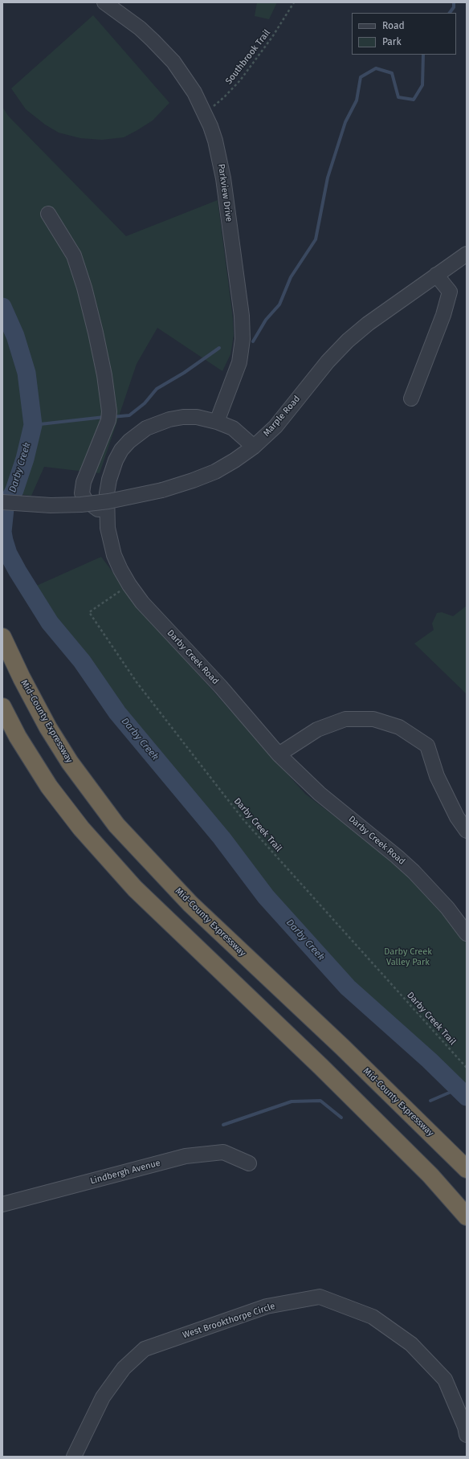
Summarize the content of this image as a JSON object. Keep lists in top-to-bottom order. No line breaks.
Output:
{"streets":{"highway":["Mid-County Expressway"],"street":["Parkview Drive","Marple Road","Darby Creek Road","Lindbergh Avenue","West Brookthorpe Circle"],"path":["Southbrook Trail","Darby Creek Trail"]},"crossings":[["Southbrook Trail","Parkview Drive"],["Parkview Drive","Darby Creek Road"],["Marple Road","Darby Creek Road"],["Darby Creek Road","Darby Creek Trail"]],"water":["Darby Creek"],"parks":["Darby Creek Valley Park"],"legend":["Road","Park"]}
